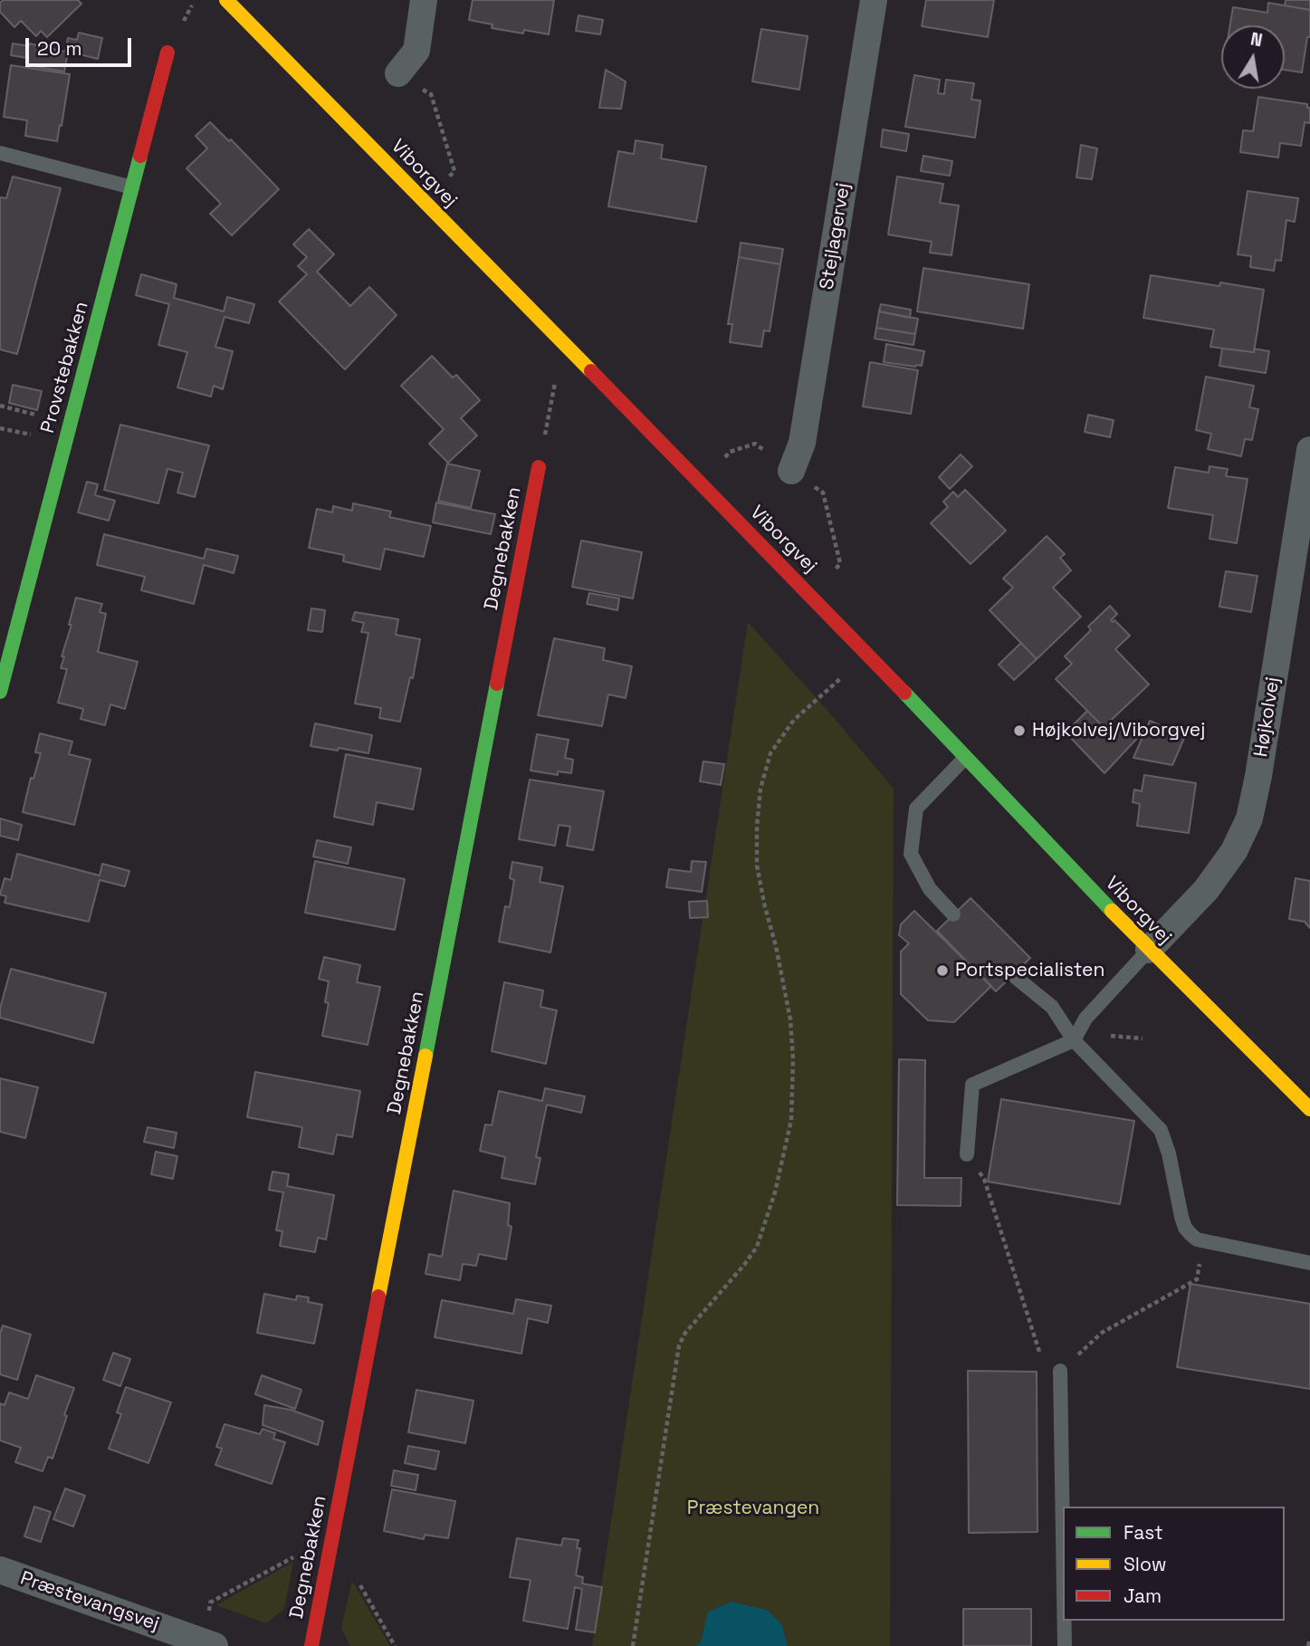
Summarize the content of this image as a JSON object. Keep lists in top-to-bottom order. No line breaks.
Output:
{"streets":{"street":["Viborgvej","Stejlagervej","Provstebakken","Degnebakken","Højkolvej","Præstevangsvej"]},"crossings":[["Viborgvej","Højkolvej"]],"parks":["Præstevangen"],"places":["Højkolvej/Viborgvej","Portspecialisten"],"legend":["Fast","Slow","Jam"],"scale_bar":"20 m","north":"top"}
